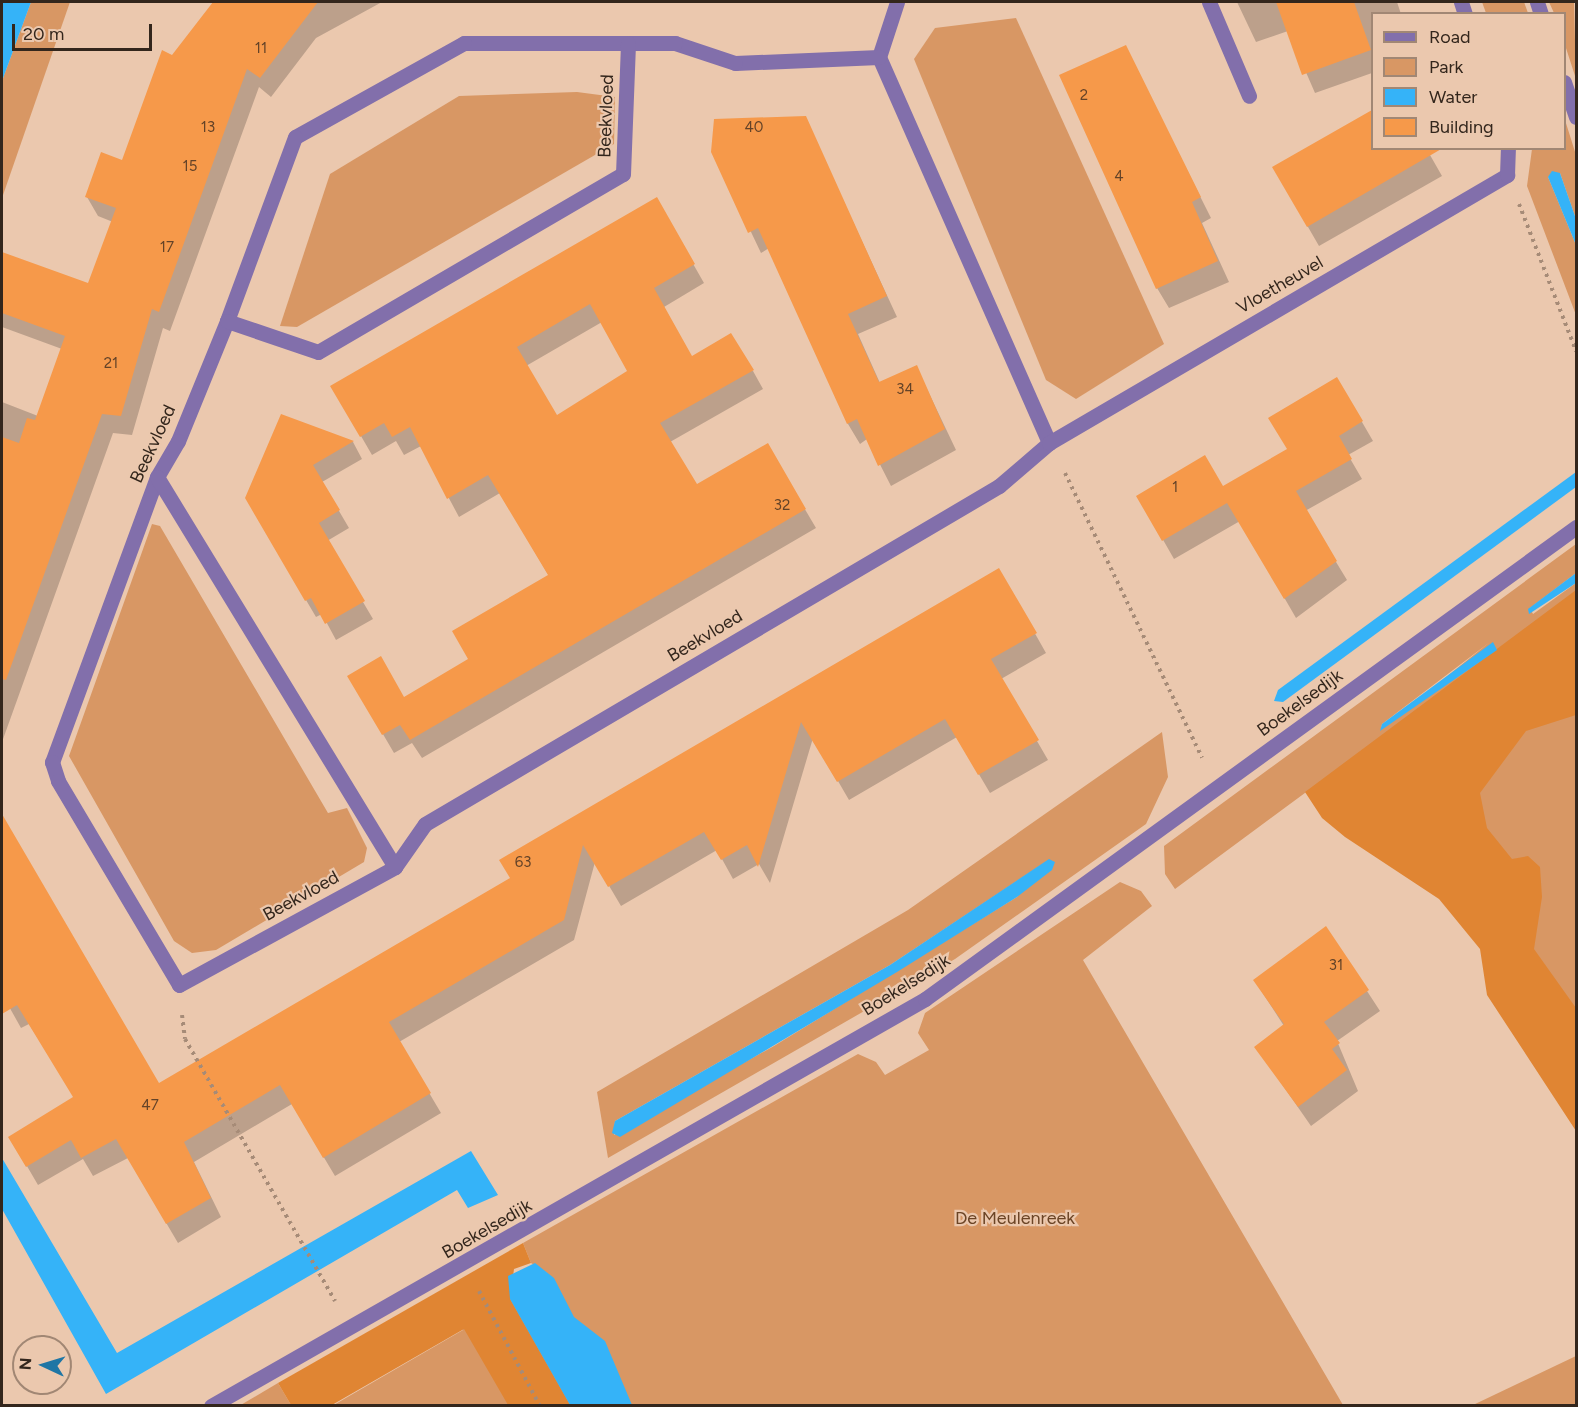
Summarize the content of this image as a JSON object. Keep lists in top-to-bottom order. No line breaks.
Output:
{"streets":{"street":["Beekvloed","Vloetheuvel","Boekelsedijk"]},"crossings":[["Beekvloed","Vloetheuvel"]],"parks":["De Meulenreek"],"house_numbers":["11","2","13","40","15","4","17","21","34","1","32","63","31","47"],"legend":["Road","Park","Water","Building"],"scale_bar":"20 m","north":"left"}
